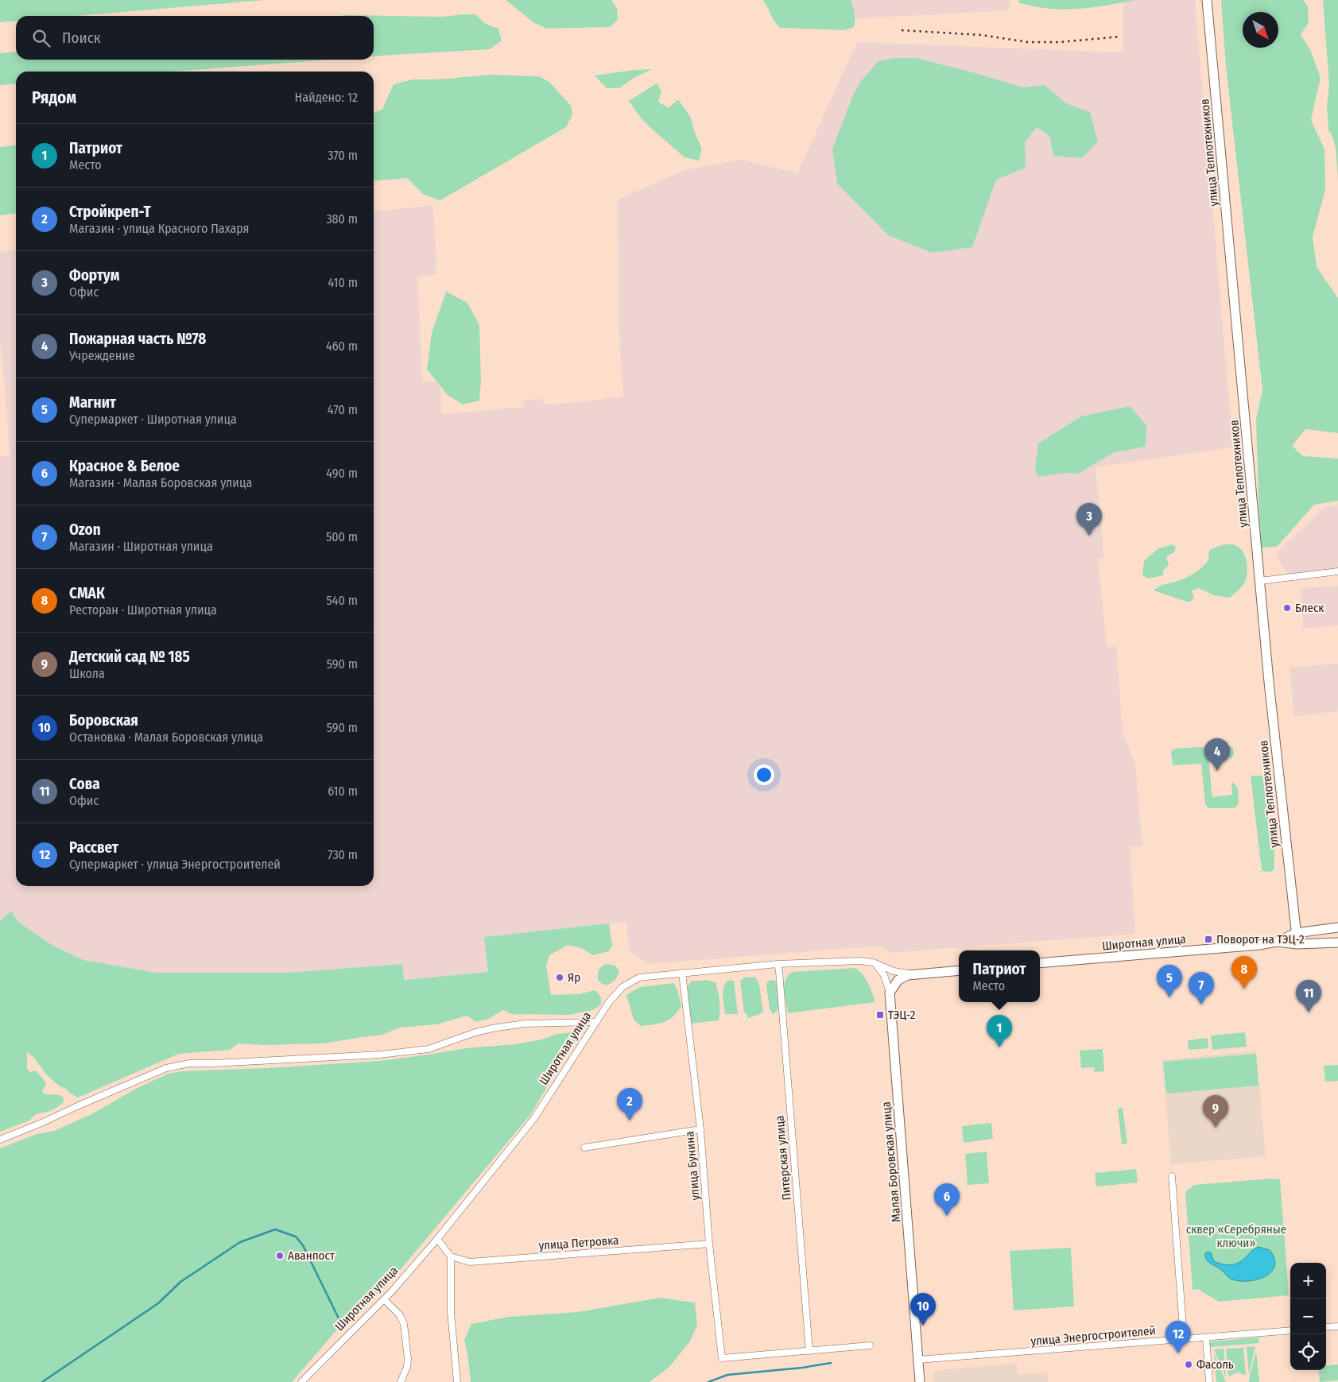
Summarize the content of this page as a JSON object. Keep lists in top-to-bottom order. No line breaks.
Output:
{"streets":{"main road":["улица Теплотехников","Широтная улица","Малая Боровская улица"],"street":["Питерская улица","улица Бунина","улица Петровка","улица Энергостроителей"]},"crossings":[["улица Теплотехников","Широтная улица"],["Широтная улица","Питерская улица"],["Широтная улица","улица Бунина"],["Питерская улица","улица Бунина"],["Малая Боровская улица","улица Энергостроителей"],["улица Бунина","улица Петровка"]],"parks":["сквер «Серебряные ключи»"],"places":{"other":["Блеск","Яр","Аванпост","Фасоль"],"transit":["Поворот на ТЭЦ-2","ТЭЦ-2"]},"north":"bottom right","page":{"search":"Поиск","heading":["Рядом","Найдено: 12"],"list":[{"mark":"1","name":"Патриот","note":"Место","value":"370 m"},{"mark":"2","name":"Стройкреп-Т","note":"Магазин · улица Красного Пахаря","value":"380 m"},{"mark":"3","name":"Фортум","note":"Офис","value":"410 m"},{"mark":"4","name":"Пожарная часть №78","note":"Учреждение","value":"460 m"},{"mark":"5","name":"Магнит","note":"Супермаркет · Широтная улица","value":"470 m"},{"mark":"6","name":"Красное & Белое","note":"Магазин · Малая Боровская улица","value":"490 m"},{"mark":"7","name":"Ozon","note":"Магазин · Широтная улица","value":"500 m"},{"mark":"8","name":"СМАК","note":"Ресторан · Широтная улица","value":"540 m"},{"mark":"9","name":"Детский сад № 185","note":"Школа","value":"590 m"},{"mark":"10","name":"Боровская","note":"Остановка · Малая Боровская улица","value":"590 m"},{"mark":"11","name":"Сова","note":"Офис","value":"610 m"},{"mark":"12","name":"Рассвет","note":"Супермаркет · улица Энергостроителей","value":"730 m"}],"pins":["3","4","8","5","7","11","1","2","9","6","10","12"],"popup":["Патриот","Место"],"map_buttons":["+","−"]}}
